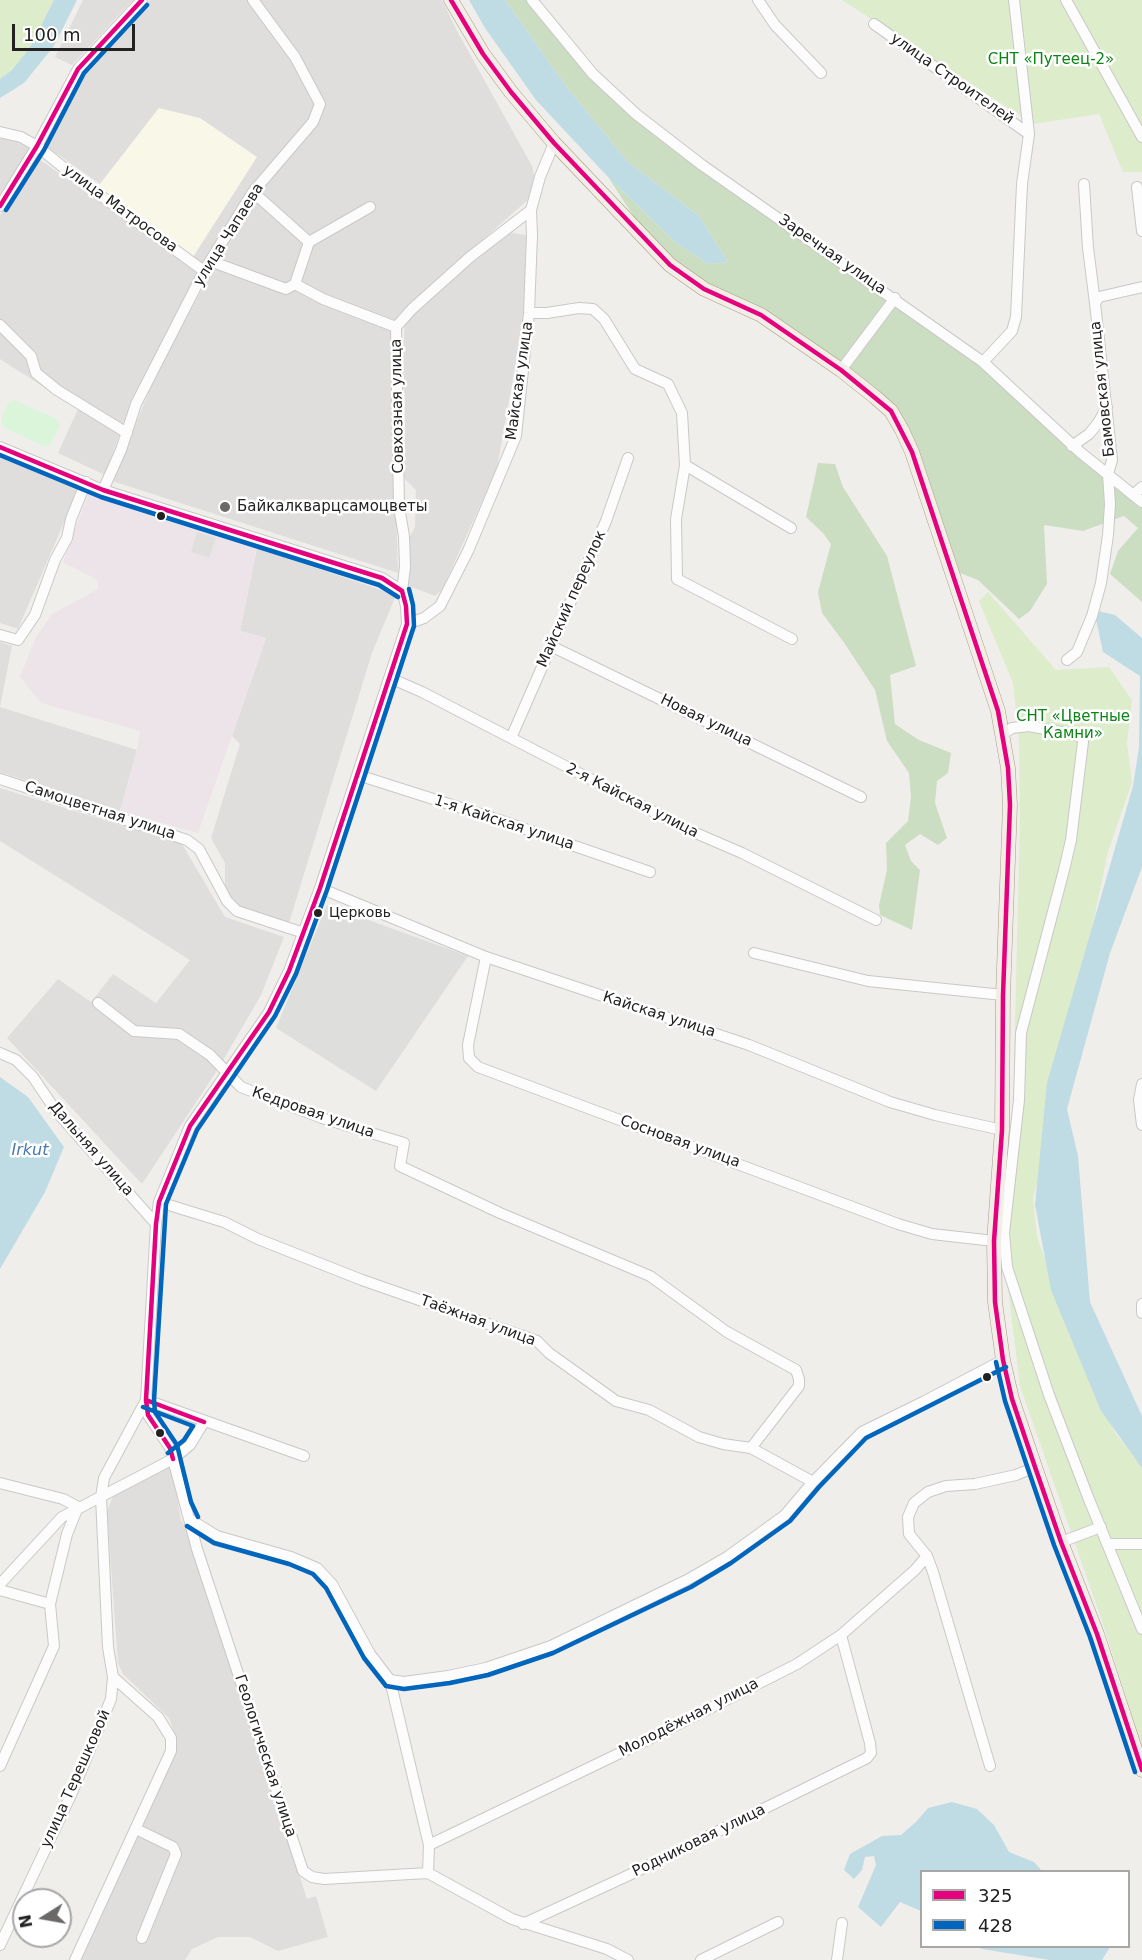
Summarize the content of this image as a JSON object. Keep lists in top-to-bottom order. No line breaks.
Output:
{"streets":{"street":["улица Строителей","улица Матросова","улица Чапаева","Заречная улица","Майская улица","Бамовская улица","Совхозная улица","Майский переулок","Новая улица","2-я Кайская улица","Самоцветная улица","1-я Кайская улица","Кайская улица","Кедровая улица","Сосновая улица","Дальняя улица","Таёжная улица","Молодёжная улица","Геологическая улица","улица Терешковой","Родниковая улица"]},"crossings":[["улица Матросова","улица Чапаева"],["Заречная улица","Бамовская улица"],["Майская улица","Совхозная улица"],["Совхозная улица","2-я Кайская улица"],["Совхозная улица","Самоцветная улица"],["Совхозная улица","1-я Кайская улица"],["Совхозная улица","Кайская улица"],["Совхозная улица","Кедровая улица"],["Совхозная улица","Дальняя улица"],["Совхозная улица","Таёжная улица"],["Совхозная улица","улица Терешковой"],["Майский переулок","Новая улица"],["Майский переулок","2-я Кайская улица"],["Кайская улица","Сосновая улица"],["Кедровая улица","Таёжная улица"],["Молодёжная улица","Родниковая улица"]],"water":["Irkut"],"parks":["СНТ «Путеец-2»","СНТ «Цветные Камни»"],"places":["Байкалкварцсамоцветы","Церковь"],"lines":["transit line 325","transit line 428"],"legend":["325","428"],"scale_bar":"100 m","north":"left"}
